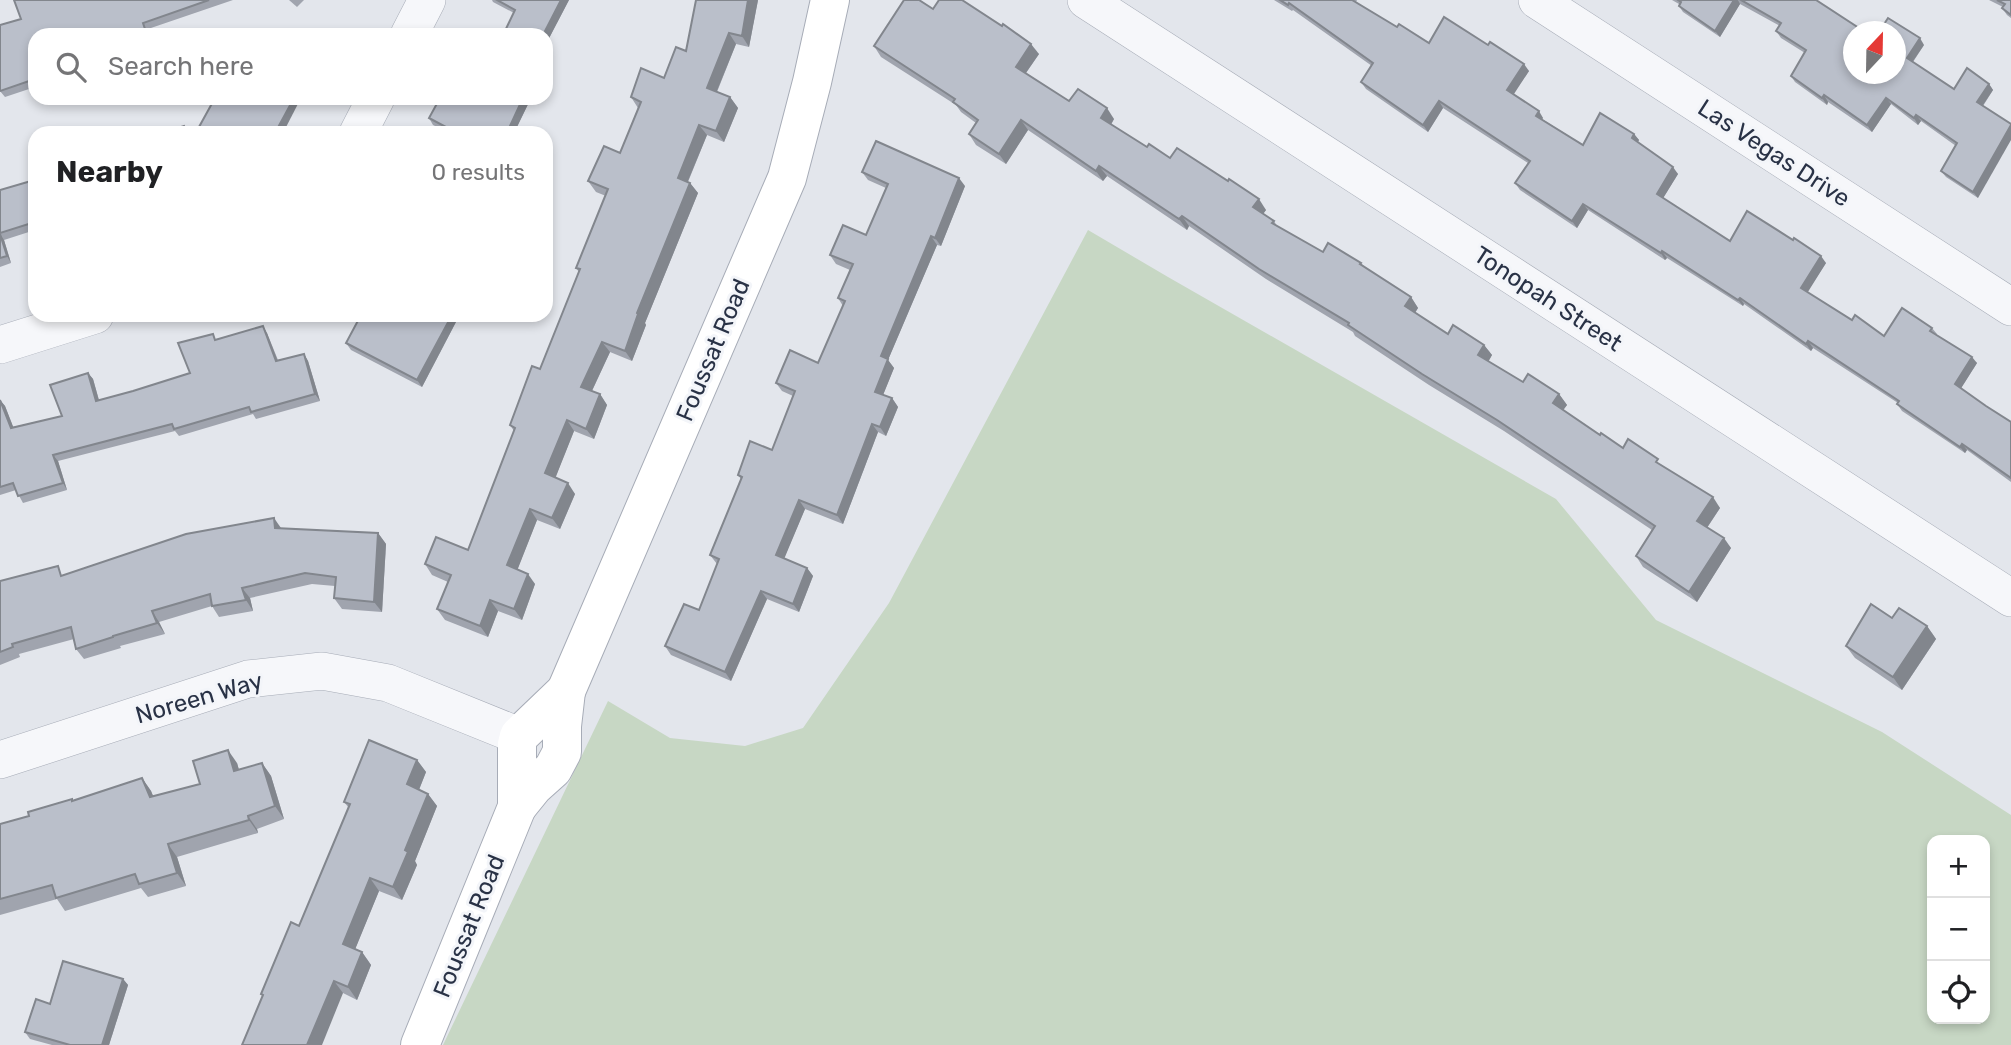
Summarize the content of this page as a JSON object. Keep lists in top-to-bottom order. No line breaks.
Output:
{"streets":{"main road":["Foussat Road"],"street":["Las Vegas Drive","Tonopah Street","Noreen Way"]},"crossings":[["Foussat Road","Noreen Way"]],"north":"top","page":{"search":"Search here","heading":["Nearby","0 results"],"map_buttons":["+","−"]}}
